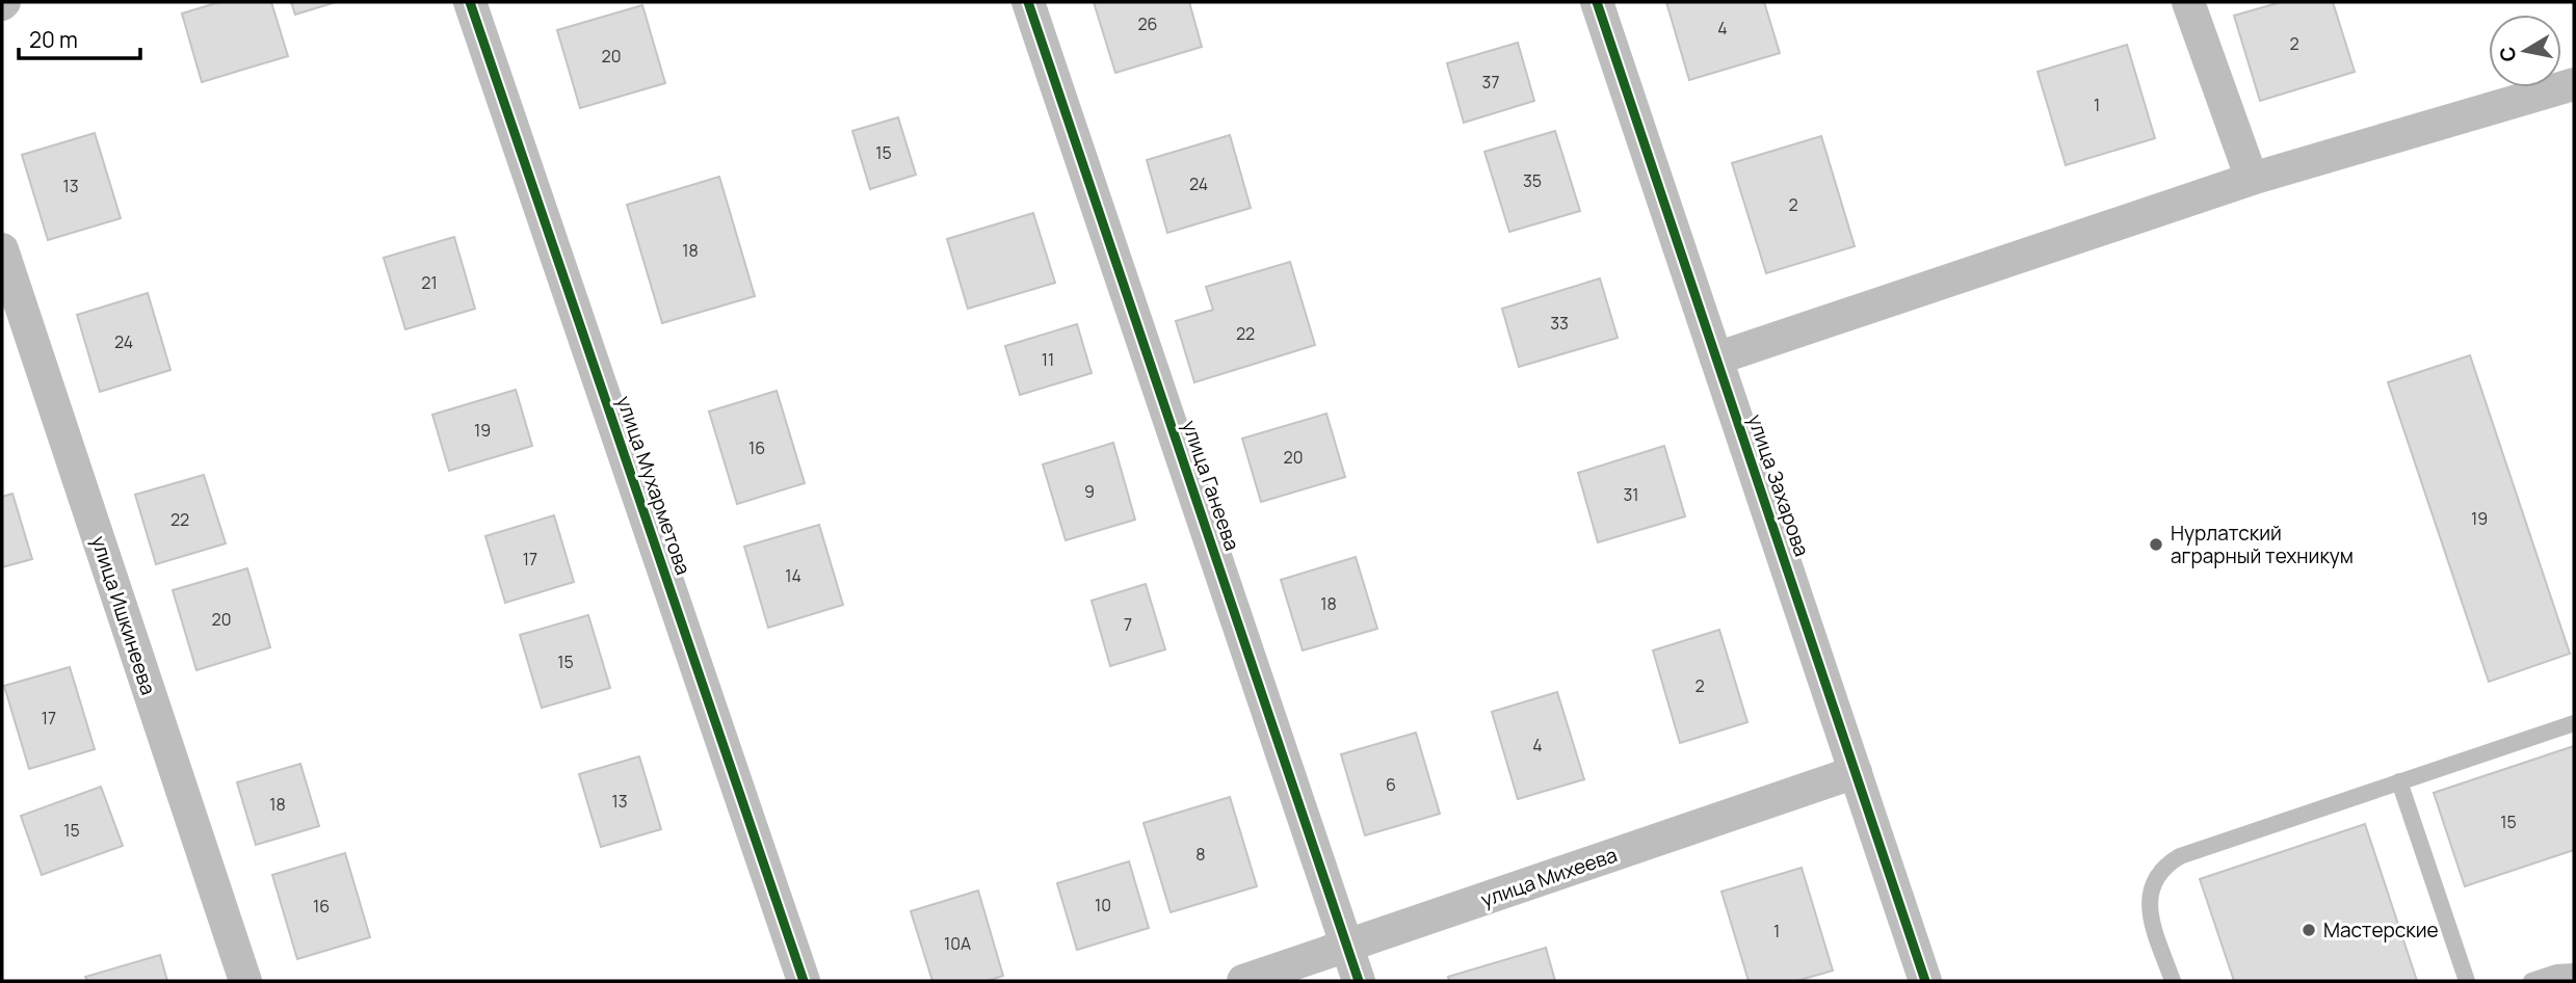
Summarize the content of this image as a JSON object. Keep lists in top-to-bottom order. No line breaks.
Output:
{"streets":{"street":["улица Мухарметова","улица Ганеева","улица Захарова","улица Ишкинеева","улица Михеева"]},"crossings":[["улица Ганеева","улица Михеева"],["улица Захарова","улица Михеева"]],"places":["Нурлатский аграрный техникум","Мастерские"],"house_numbers":["26","4","2","20","37","1","15","35","24","13","2","18","21","33","22","24","11","19","16","20","9","31","19","22","17","14","18","20","7","15","2","17","4","6","13","18","15","15","8","10","16","1","10А"],"scale_bar":"20 m","north":"left"}
